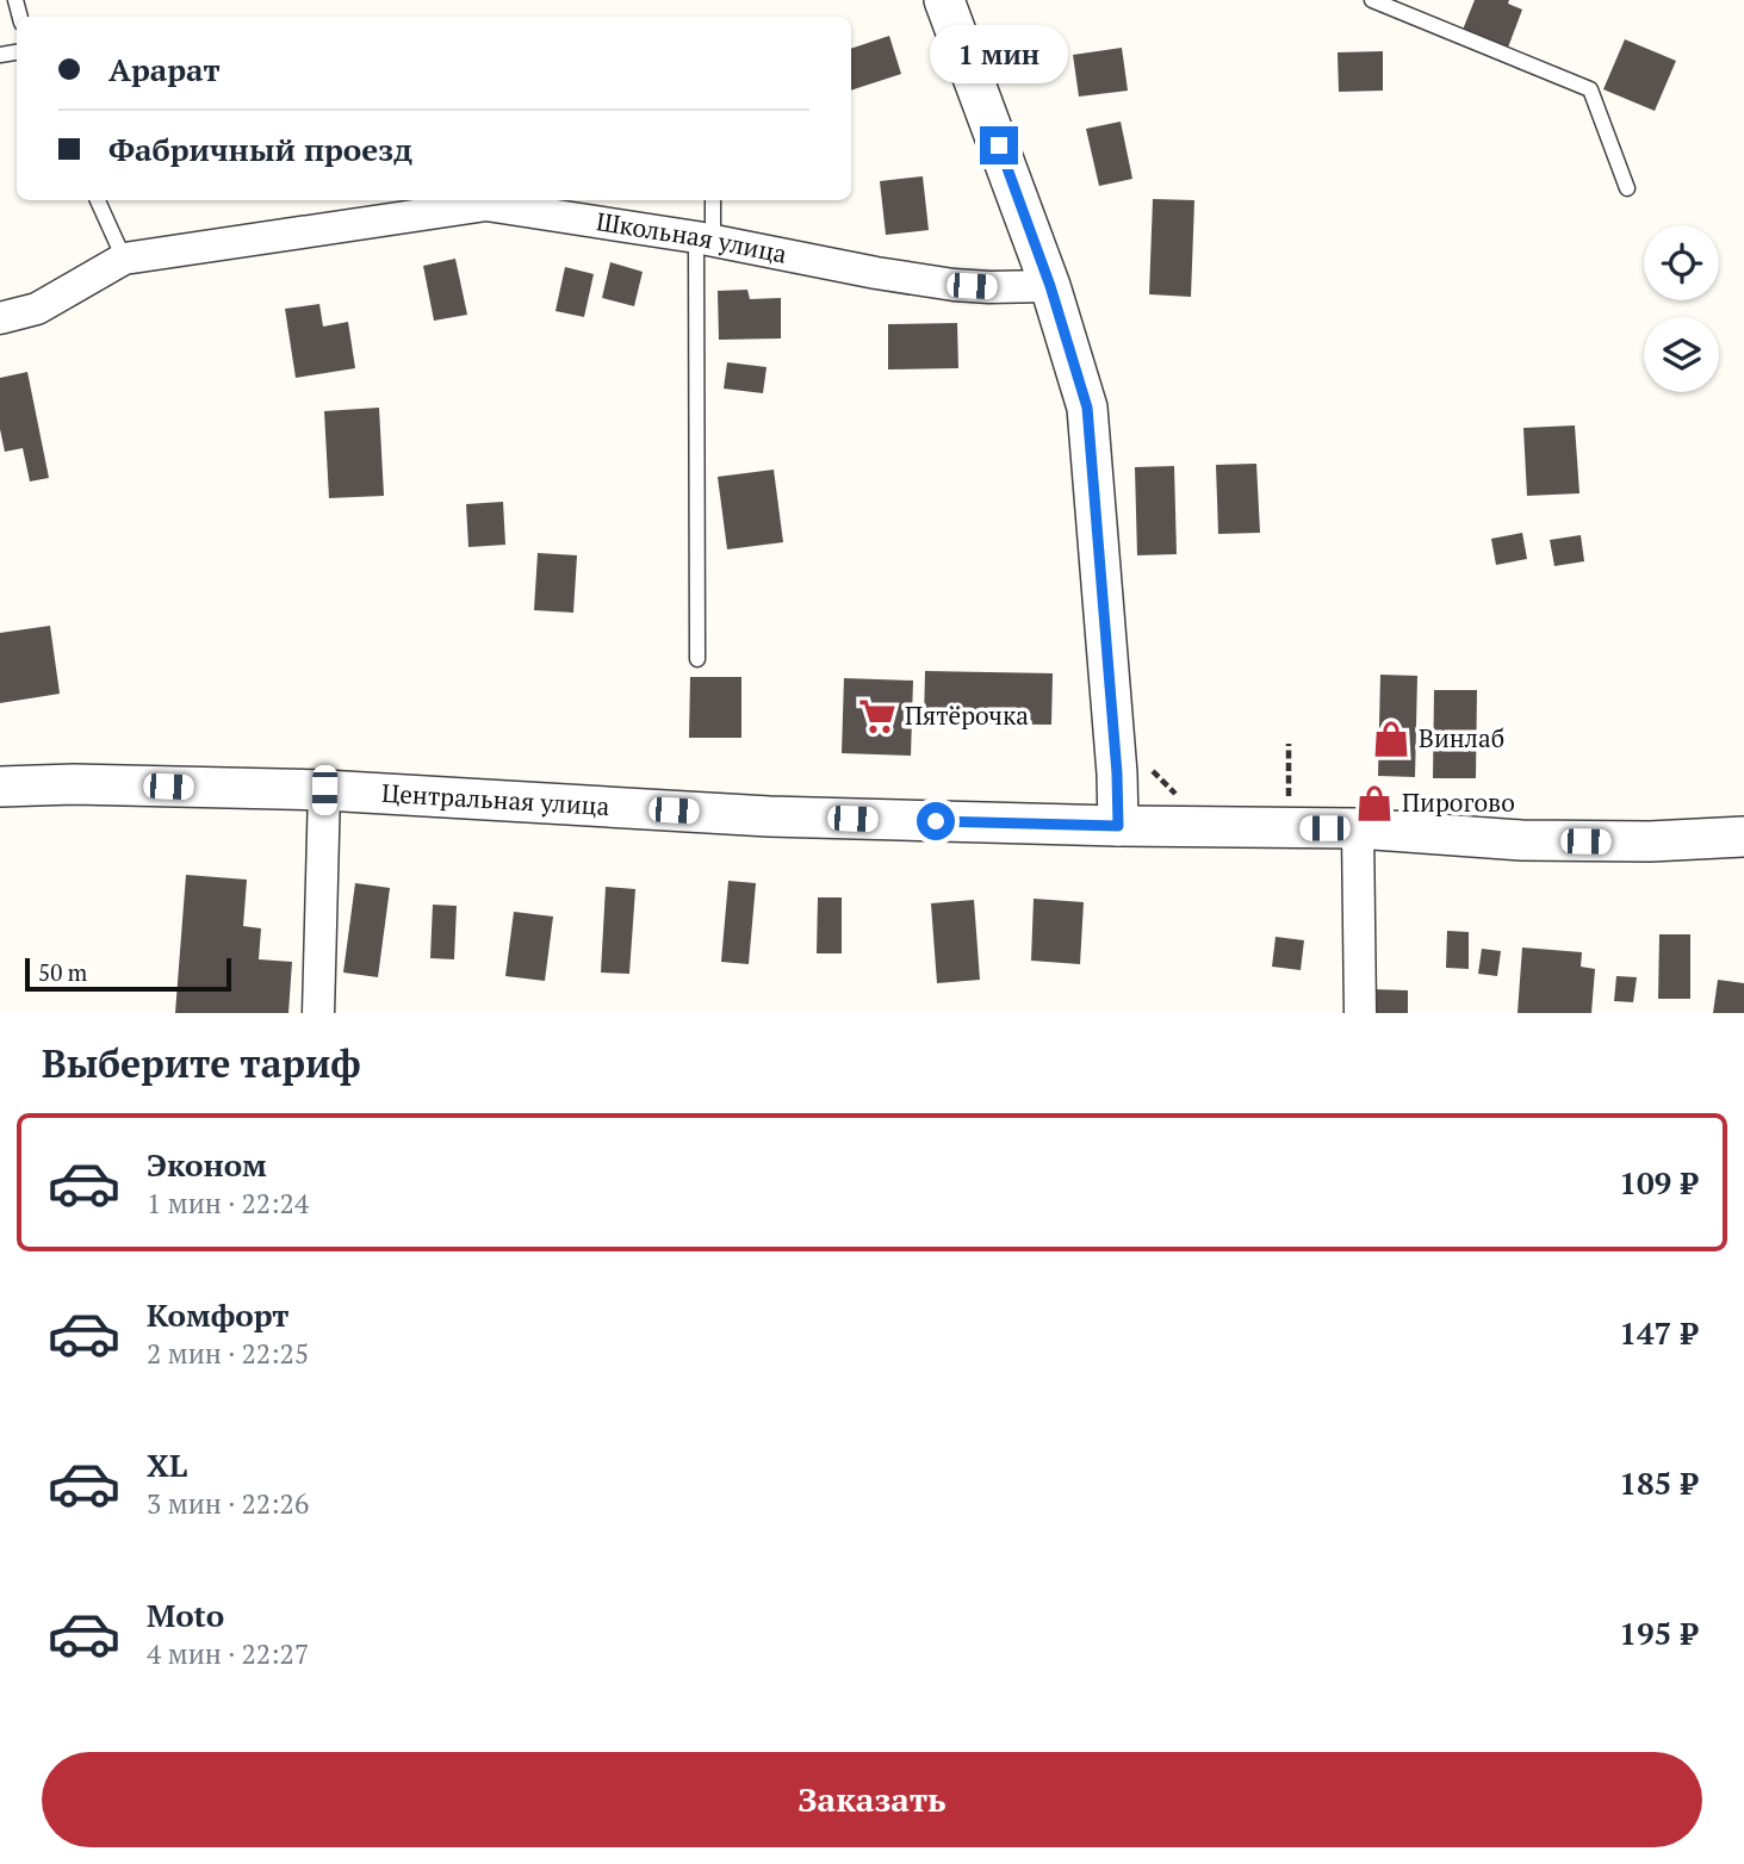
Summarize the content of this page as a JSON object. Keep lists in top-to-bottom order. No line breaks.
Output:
{"streets":{"street":["Школьная улица","Центральная улица"]},"places":{"supermarket":["Пятёрочка"],"shop":["Винлаб","Пирогово"]},"scale_bar":"50 m","page":{"banner":["Арарат","Фабричный проезд"],"bubble":"1 мин","scale":"50 m","heading":"Выберите тариф","list":[{"name":"Эконом","note":"1 мин · 22:24","value":"109 ₽"},{"name":"Комфорт","note":"2 мин · 22:25","value":"147 ₽"},{"name":"XL","note":"3 мин · 22:26","value":"185 ₽"},{"name":"Moto","note":"4 мин · 22:27","value":"195 ₽"}],"buttons":"Заказать"}}
